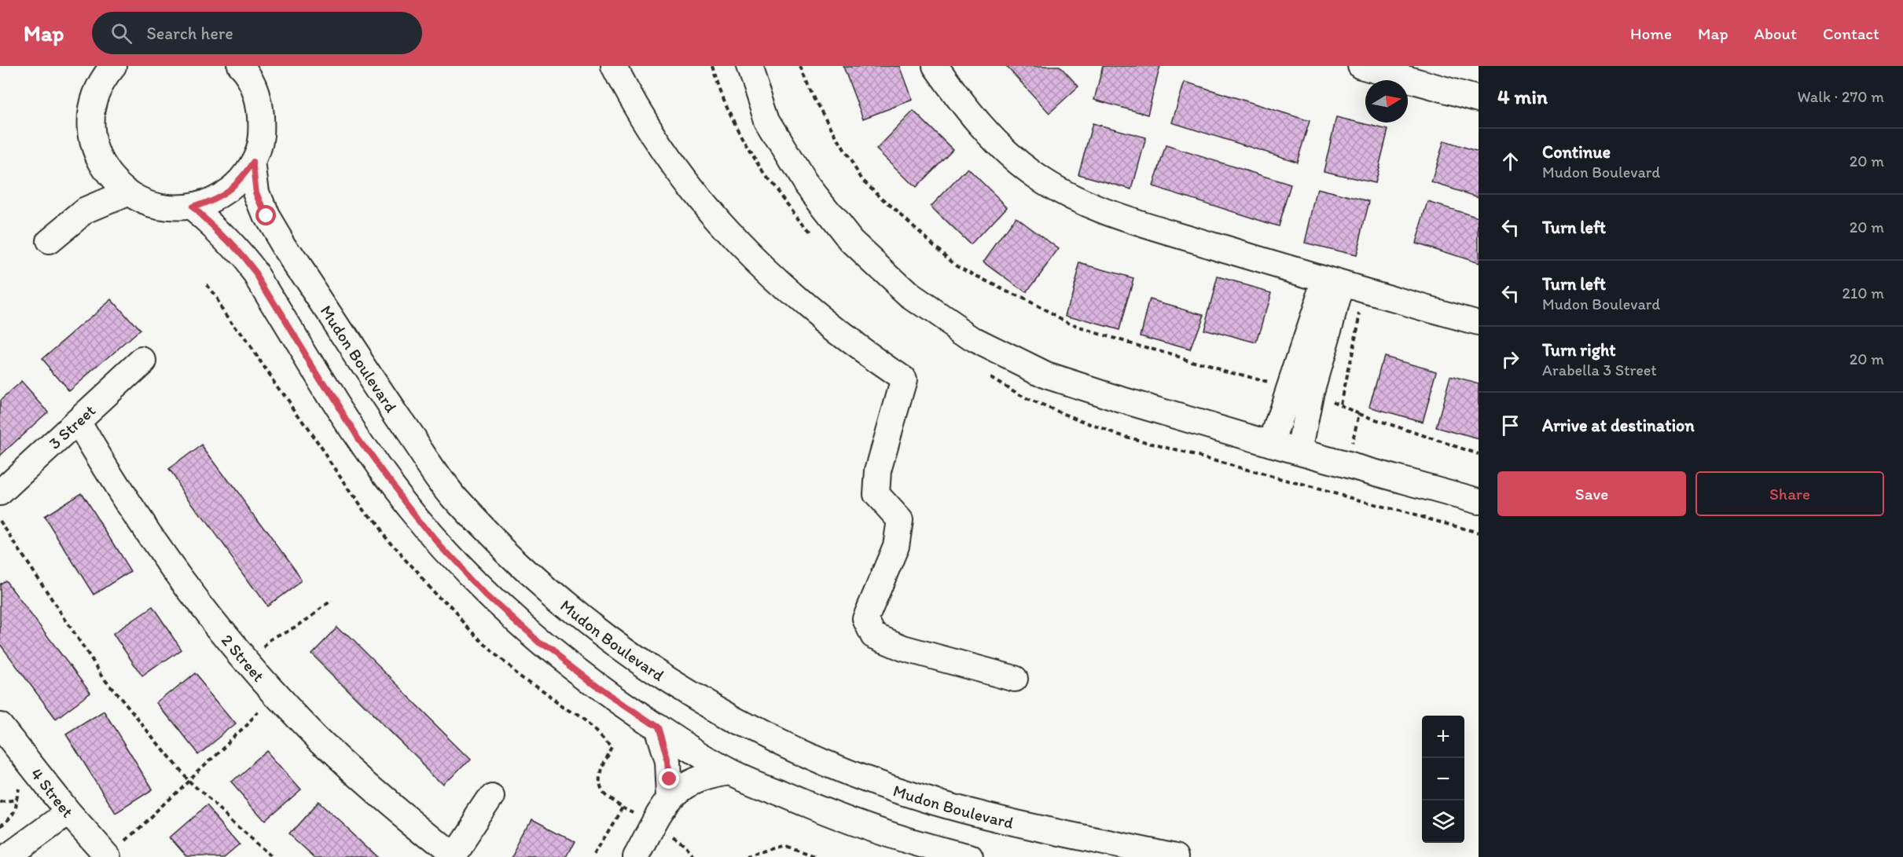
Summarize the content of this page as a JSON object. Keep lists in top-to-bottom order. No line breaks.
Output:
{"streets":{"street":["Mudon Boulevard","3 Street","2 Street","4 Street"]},"crossings":[["3 Street","2 Street"]],"north":"right","page":{"header":"Map","search":"Search here","nav":["Home","Map","About","Contact"],"heading":["4 min","Walk · 270 m"],"list":[["Continue","Mudon Boulevard","20 m"],["Turn left","20 m"],["Turn left","Mudon Boulevard","210 m"],["Turn right","Arabella 3 Street","20 m"],"Arrive at destination"],"buttons":["Save","Share"],"map_buttons":["+","−"]}}
